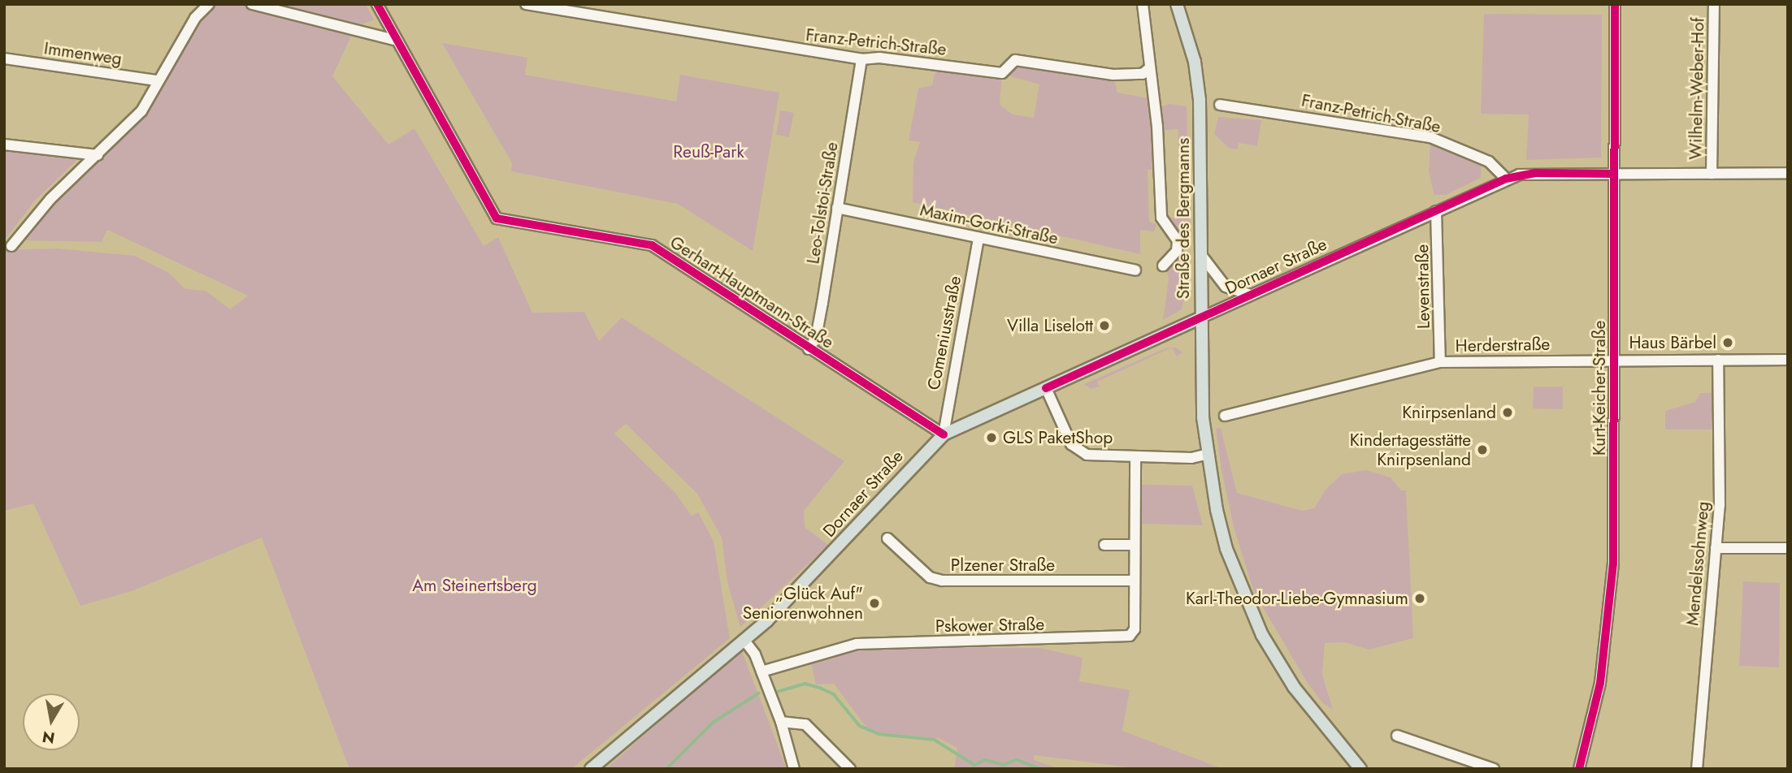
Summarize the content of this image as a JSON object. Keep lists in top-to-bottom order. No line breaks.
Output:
{"streets":{"main road":["Straße des Bergmanns","Dornaer Straße"],"street":["Franz-Petrich-Straße","Immenweg","Wilhelm-Weber-Hof","Leo-Tolstoi-Straße","Maxim-Gorki-Straße","Levenstraße","Gerhart-Hauptmann-Straße","Comeniusstraße","Herderstraße","Kurt-Keicher-Straße","Mendelssohnweg","Plzener Straße","Pskower Straße"]},"crossings":[["Franz-Petrich-Straße","Leo-Tolstoi-Straße"],["Franz-Petrich-Straße","Straße des Bergmanns"],["Franz-Petrich-Straße","Dornaer Straße"],["Leo-Tolstoi-Straße","Maxim-Gorki-Straße"],["Leo-Tolstoi-Straße","Gerhart-Hauptmann-Straße"],["Straße des Bergmanns","Dornaer Straße"],["Maxim-Gorki-Straße","Comeniusstraße"],["Dornaer Straße","Levenstraße"],["Dornaer Straße","Gerhart-Hauptmann-Straße"],["Dornaer Straße","Comeniusstraße"],["Dornaer Straße","Kurt-Keicher-Straße"],["Levenstraße","Herderstraße"],["Gerhart-Hauptmann-Straße","Comeniusstraße"],["Herderstraße","Kurt-Keicher-Straße"],["Herderstraße","Mendelssohnweg"],["Plzener Straße","Pskower Straße"]],"parks":["Reuß-Park","Am Steinertsberg"],"places":["Villa Liselott","Haus Bärbel","Knirpsenland","GLS PaketShop","Kindertagesstätte Knirpsenland","Karl-Theodor-Liebe-Gymnasium","„Glück Auf\" Seniorenwohnen"],"north":"bottom"}
